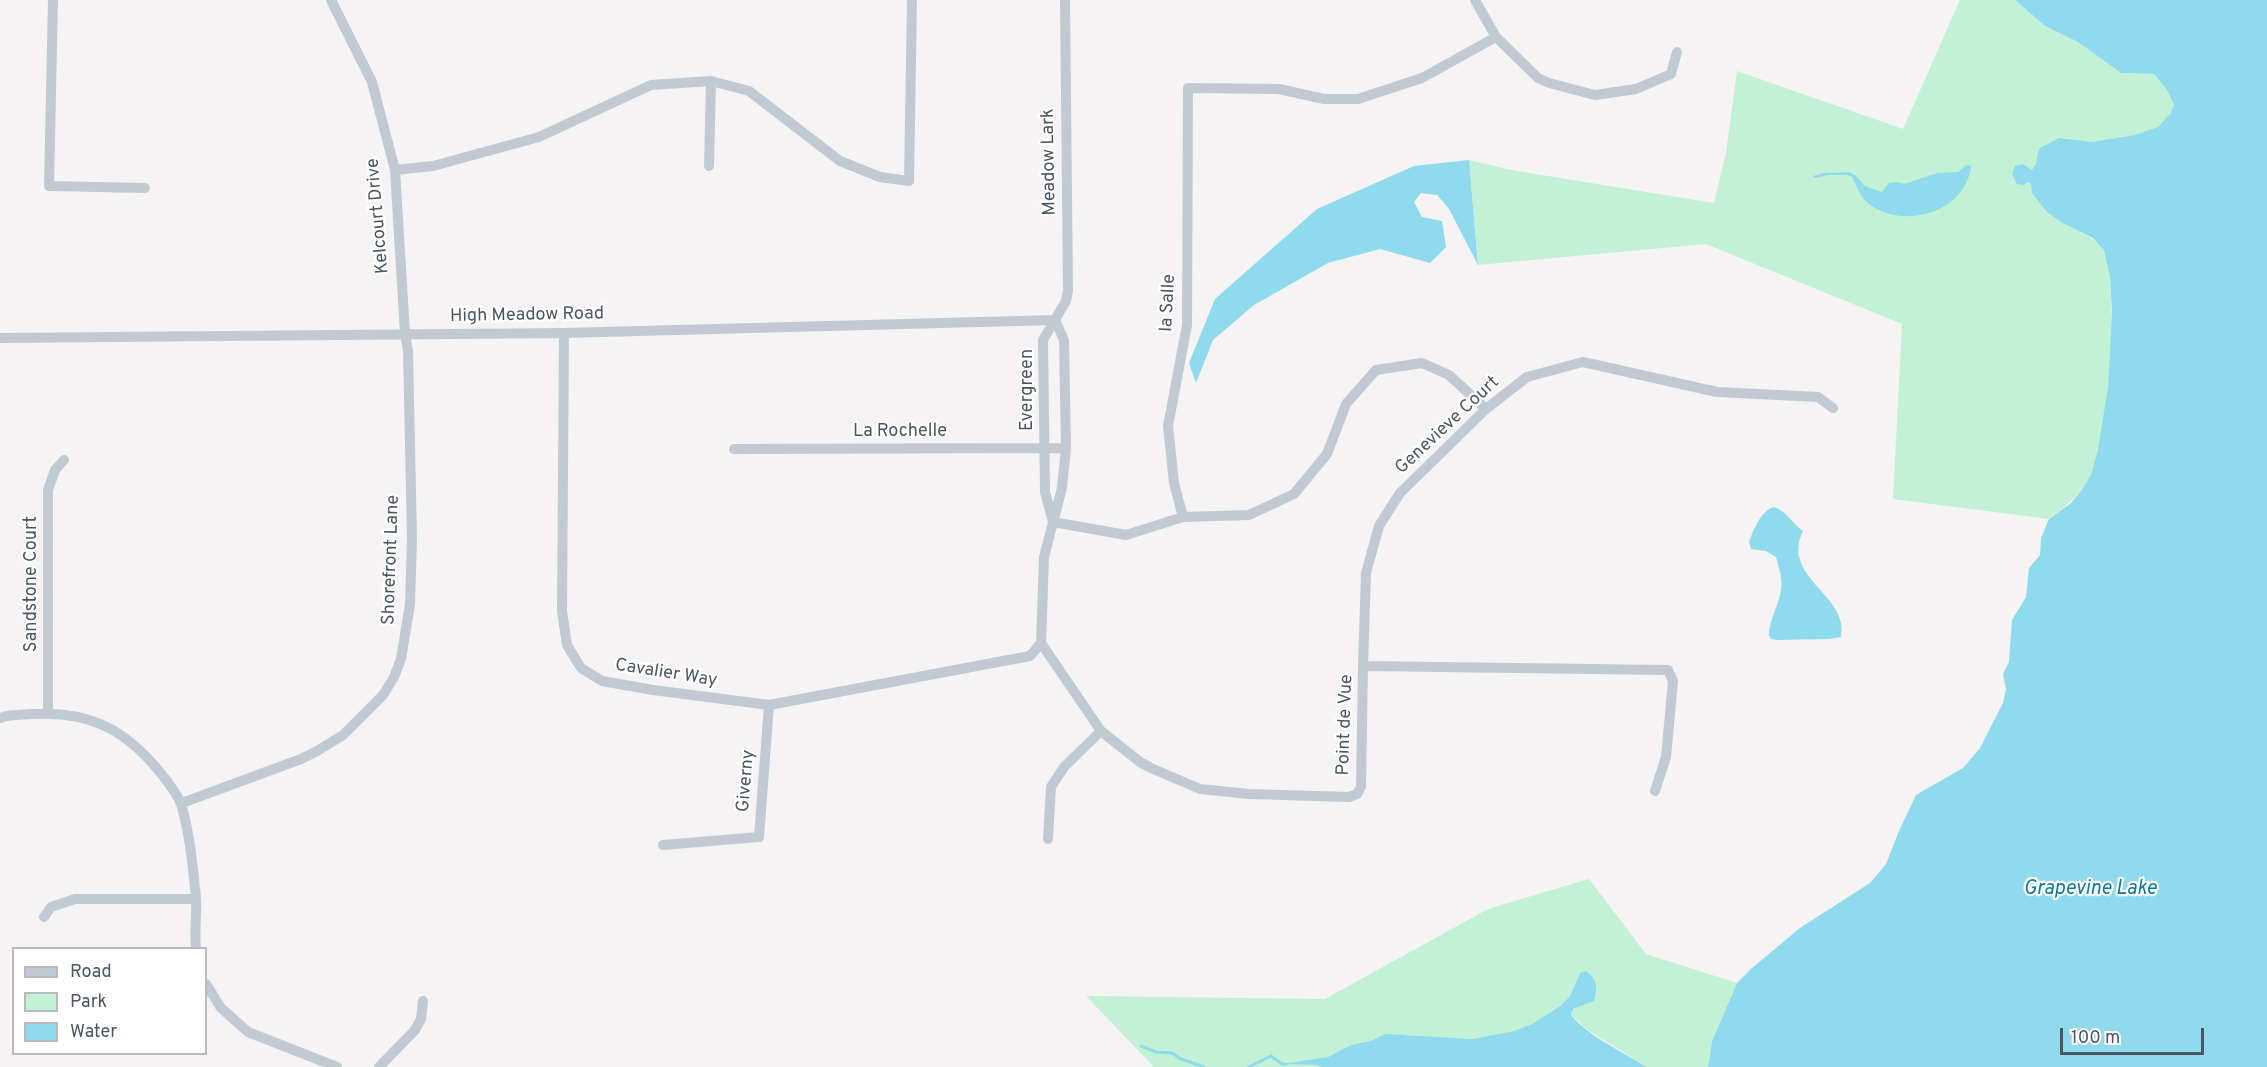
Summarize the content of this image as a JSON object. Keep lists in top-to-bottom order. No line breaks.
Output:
{"streets":{"street":["Meadow Lark","Kelcourt Drive","la Salle","High Meadow Road","Evergreen","Genevieve Court","La Rochelle","Shorefront Lane","Sandstone Court","Cavalier Way","Point de Vue","Giverny"]},"crossings":[["Meadow Lark","High Meadow Road"],["Meadow Lark","Evergreen"],["Kelcourt Drive","High Meadow Road"],["Kelcourt Drive","Shorefront Lane"],["High Meadow Road","Evergreen"],["High Meadow Road","Shorefront Lane"],["High Meadow Road","Cavalier Way"],["Evergreen","La Rochelle"],["Evergreen","Cavalier Way"],["Evergreen","Point de Vue"],["Genevieve Court","Point de Vue"],["Cavalier Way","Point de Vue"],["Cavalier Way","Giverny"]],"water":["Grapevine Lake"],"legend":["Road","Park","Water"],"scale_bar":"100 m"}
